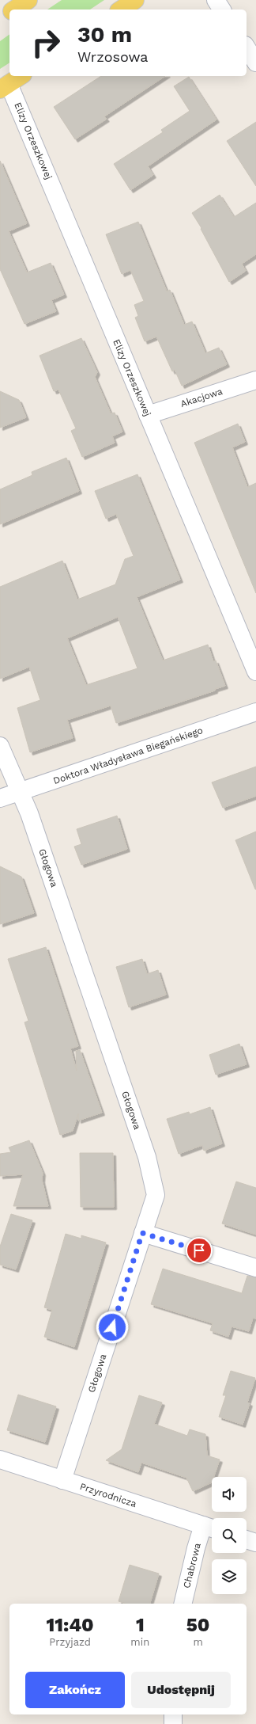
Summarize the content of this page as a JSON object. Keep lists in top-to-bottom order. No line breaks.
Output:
{"streets":{"street":["Elizy Orzeszkowej","Akacjowa","Doktora Władysława Biegańskiego","Głogowa","Przyrodnicza","Chabrowa"]},"crossings":[["Elizy Orzeszkowej","Akacjowa"],["Doktora Władysława Biegańskiego","Głogowa"],["Głogowa","Przyrodnicza"],["Przyrodnicza","Chabrowa"]],"page":{"turn":["30 m","Wrzosowa"],"eta":["11:40","Przyjazd","1","min","50","m"],"buttons":["Zakończ","Udostępnij"]}}
